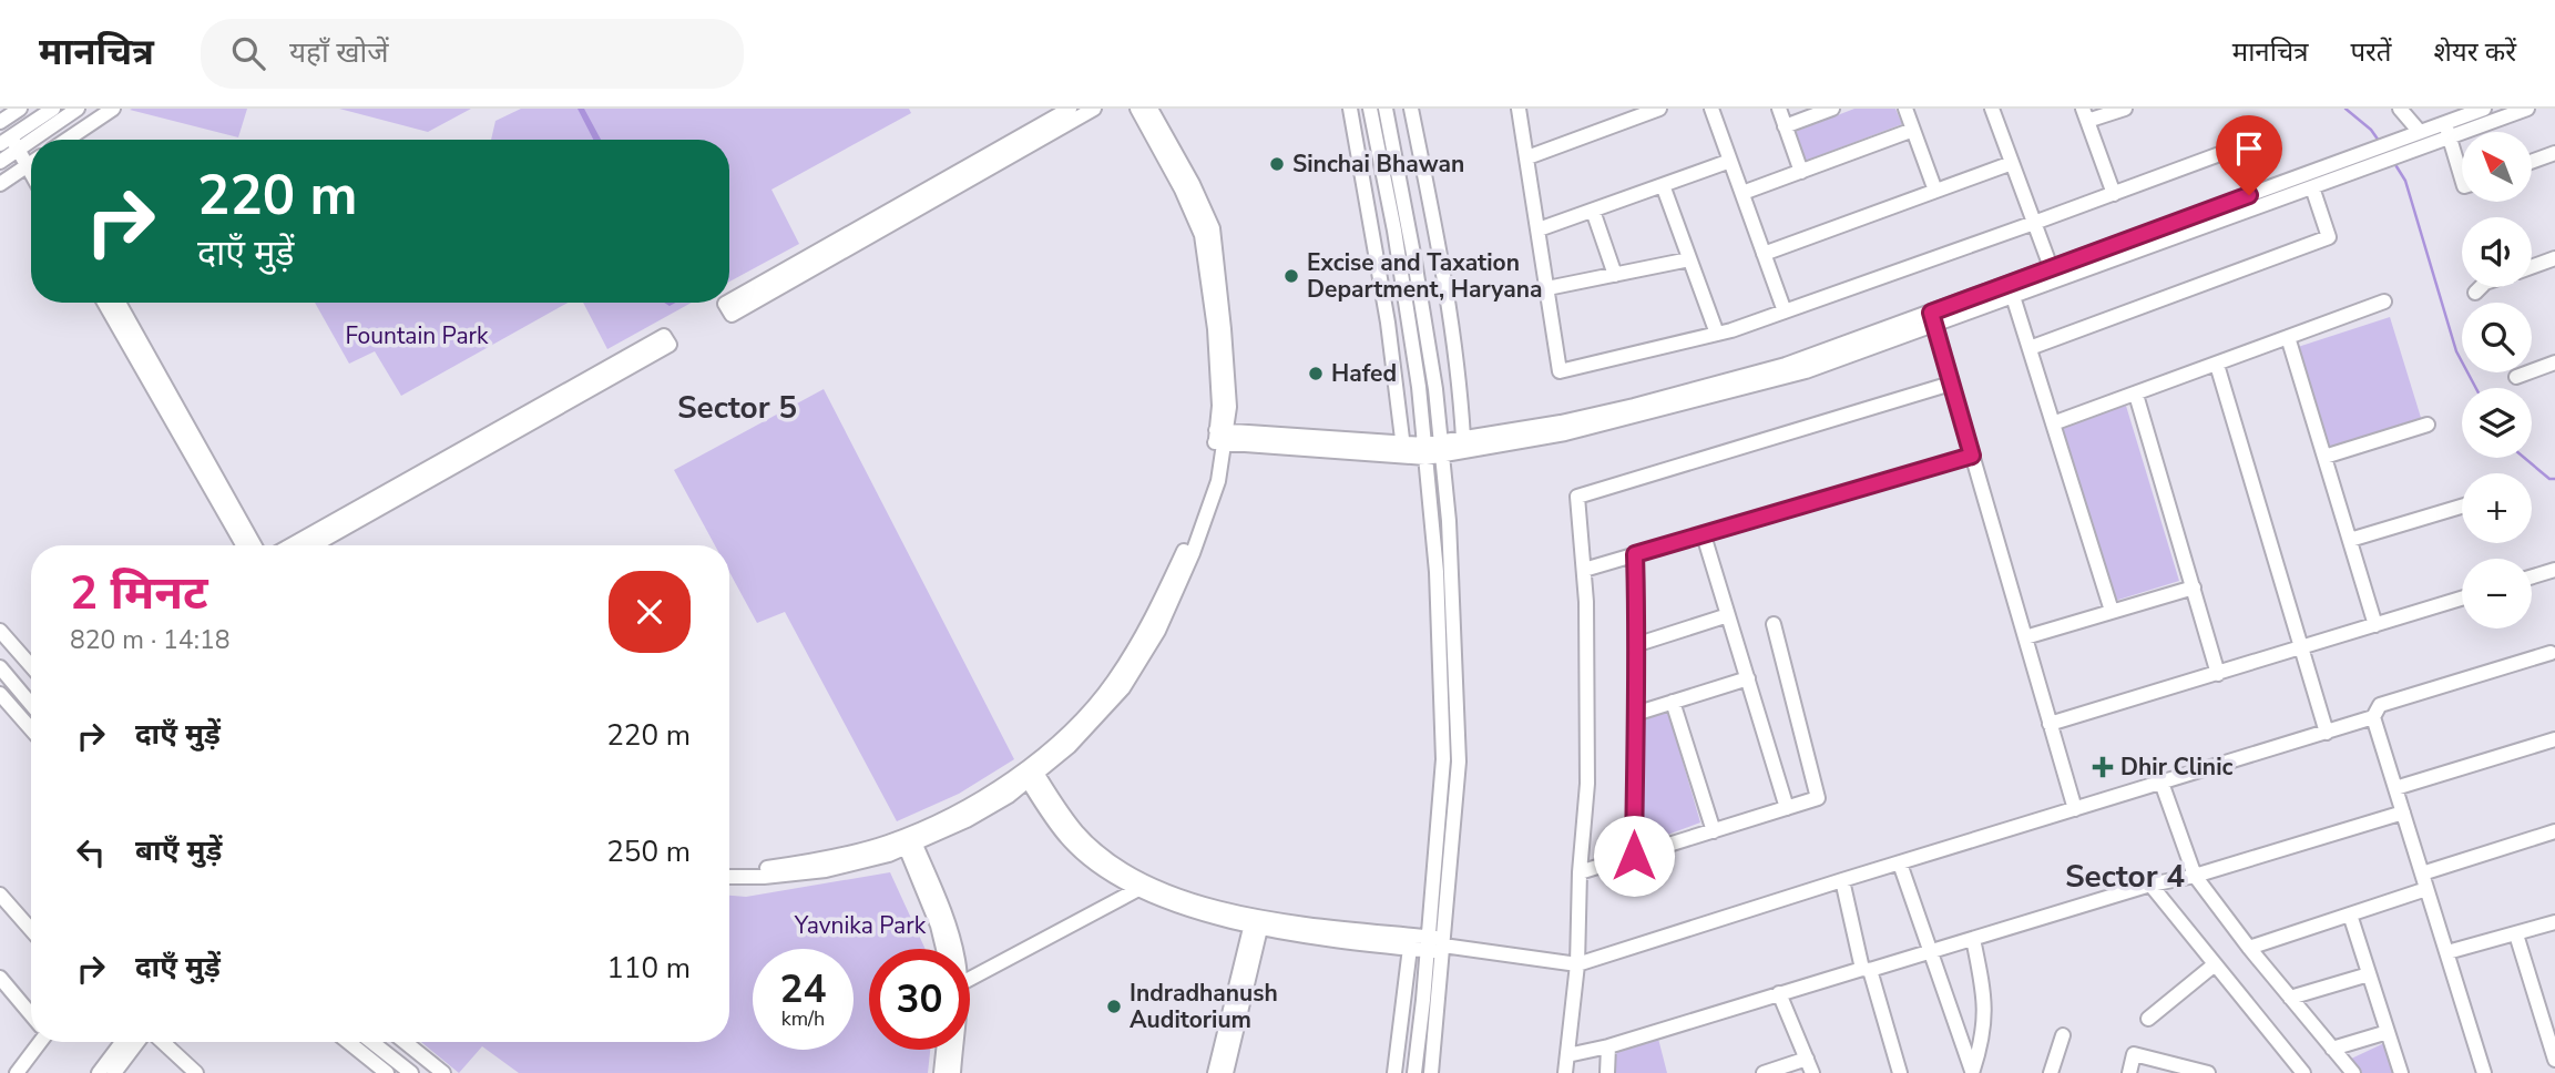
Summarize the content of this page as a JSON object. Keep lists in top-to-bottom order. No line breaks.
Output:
{"districts":["Sector 5","Sector 4"],"parks":["Fountain Park","Yavnika Park"],"places":{"other":["Sinchai Bhawan","Excise and Taxation Department, Haryana","Hafed","Indradhanush Auditorium"],"health":["Dhir Clinic"]},"north":"top left","page":{"header":"मानचित्र","search":"यहाँ खोजें","nav":["मानचित्र","परतें","शेयर करें"],"map_buttons":["+","−"],"turn":["220 m","दाएँ मुड़ें"],"heading":["2 मिनट","820 m · 14:18"],"list":[{"name":"दाएँ मुड़ें","value":"220 m"},{"name":"बाएँ मुड़ें","value":"250 m"},{"name":"दाएँ मुड़ें","value":"110 m"}],"speed":"24 km/h","limit":"30"}}
